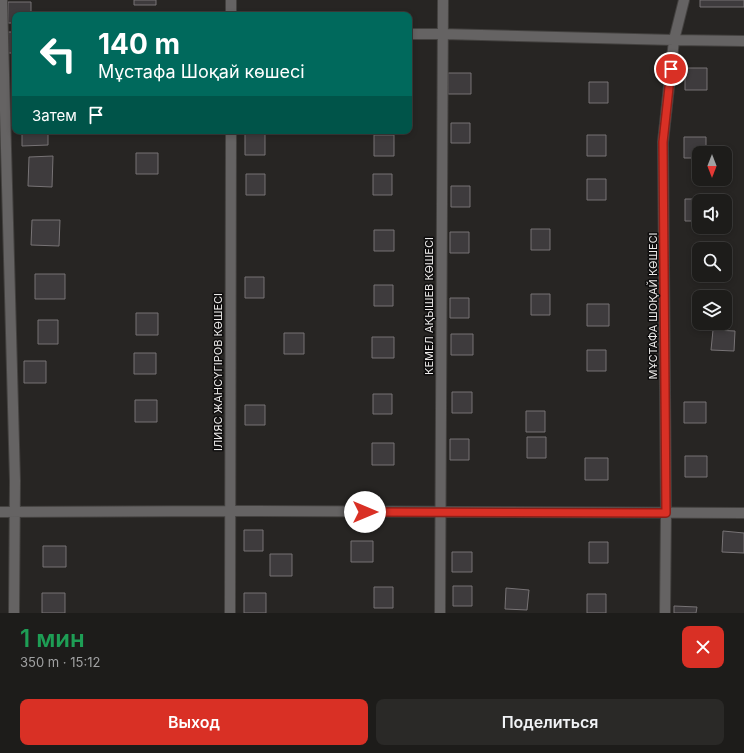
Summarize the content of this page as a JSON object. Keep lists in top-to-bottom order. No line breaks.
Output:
{"streets":{"street":["КЕМЕЛ АҚЫШЕВ КӨШЕСІ","МҰСТАФА ШОҚАЙ КӨШЕСІ","ІЛИЯС ЖАНСҮГІРОВ КӨШЕСІ"]},"north":"bottom","page":{"turn":["140 m","Мұстафа Шоқай көшесі"],"then":"Затем","heading":["1 мин","350 m · 15:12"],"buttons":["Выход","Поделиться"]}}
